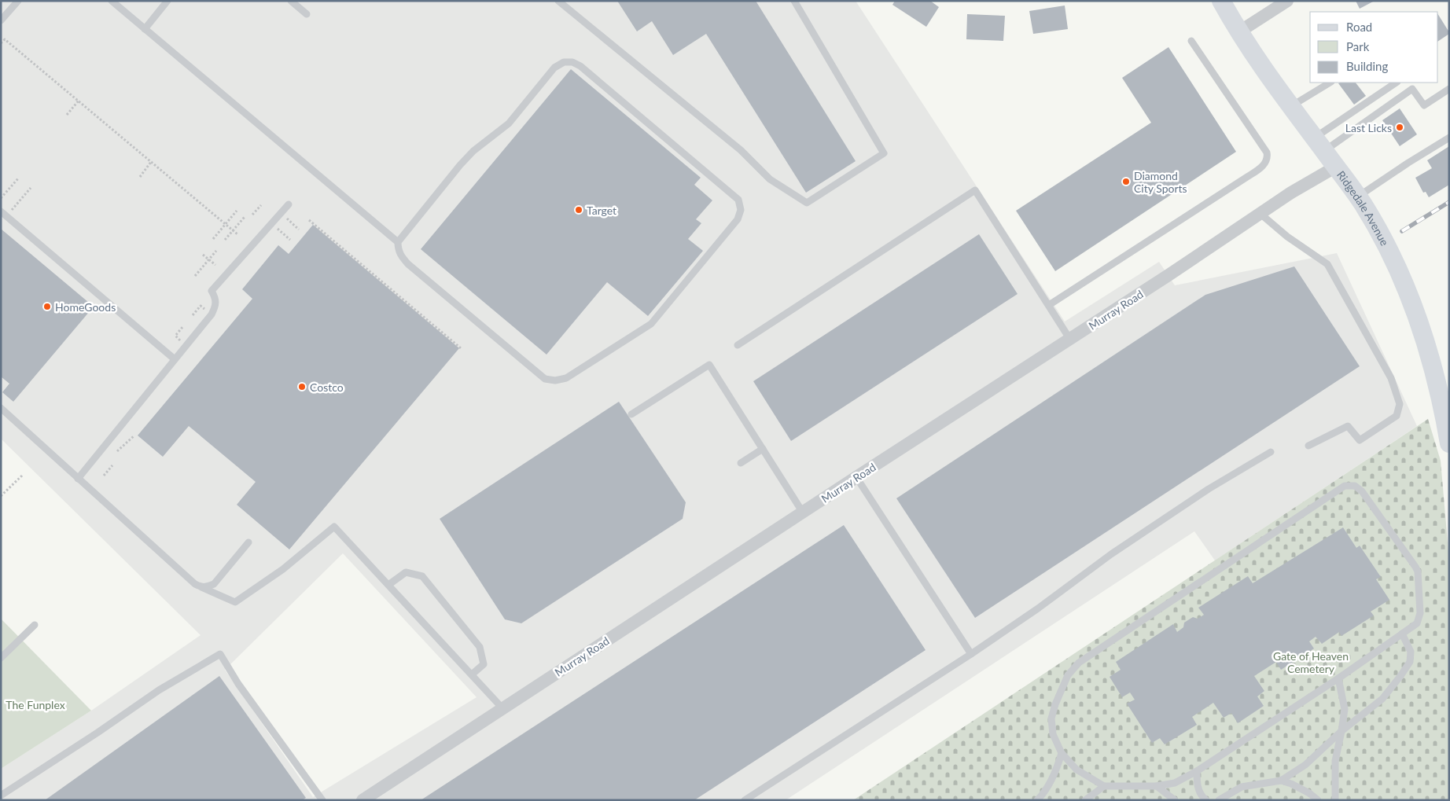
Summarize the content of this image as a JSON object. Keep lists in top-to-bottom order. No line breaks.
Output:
{"streets":{"main road":["Ridgedale Avenue"],"street":["Murray Road"]},"crossings":[["Ridgedale Avenue","Murray Road"]],"parks":["Gate of Heaven Cemetery","The Funplex"],"places":["Last Licks","Diamond City Sports","Target","HomeGoods","Costco"],"legend":["Road","Park","Building"]}
